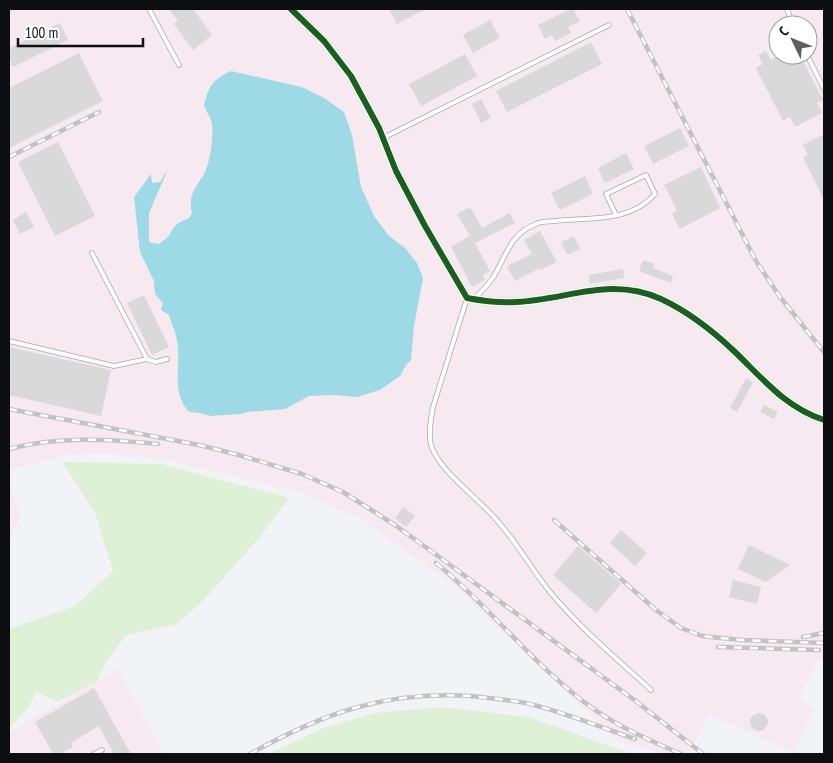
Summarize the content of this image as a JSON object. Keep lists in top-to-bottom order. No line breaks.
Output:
{"scale_bar":"100 m","north":"top left"}
